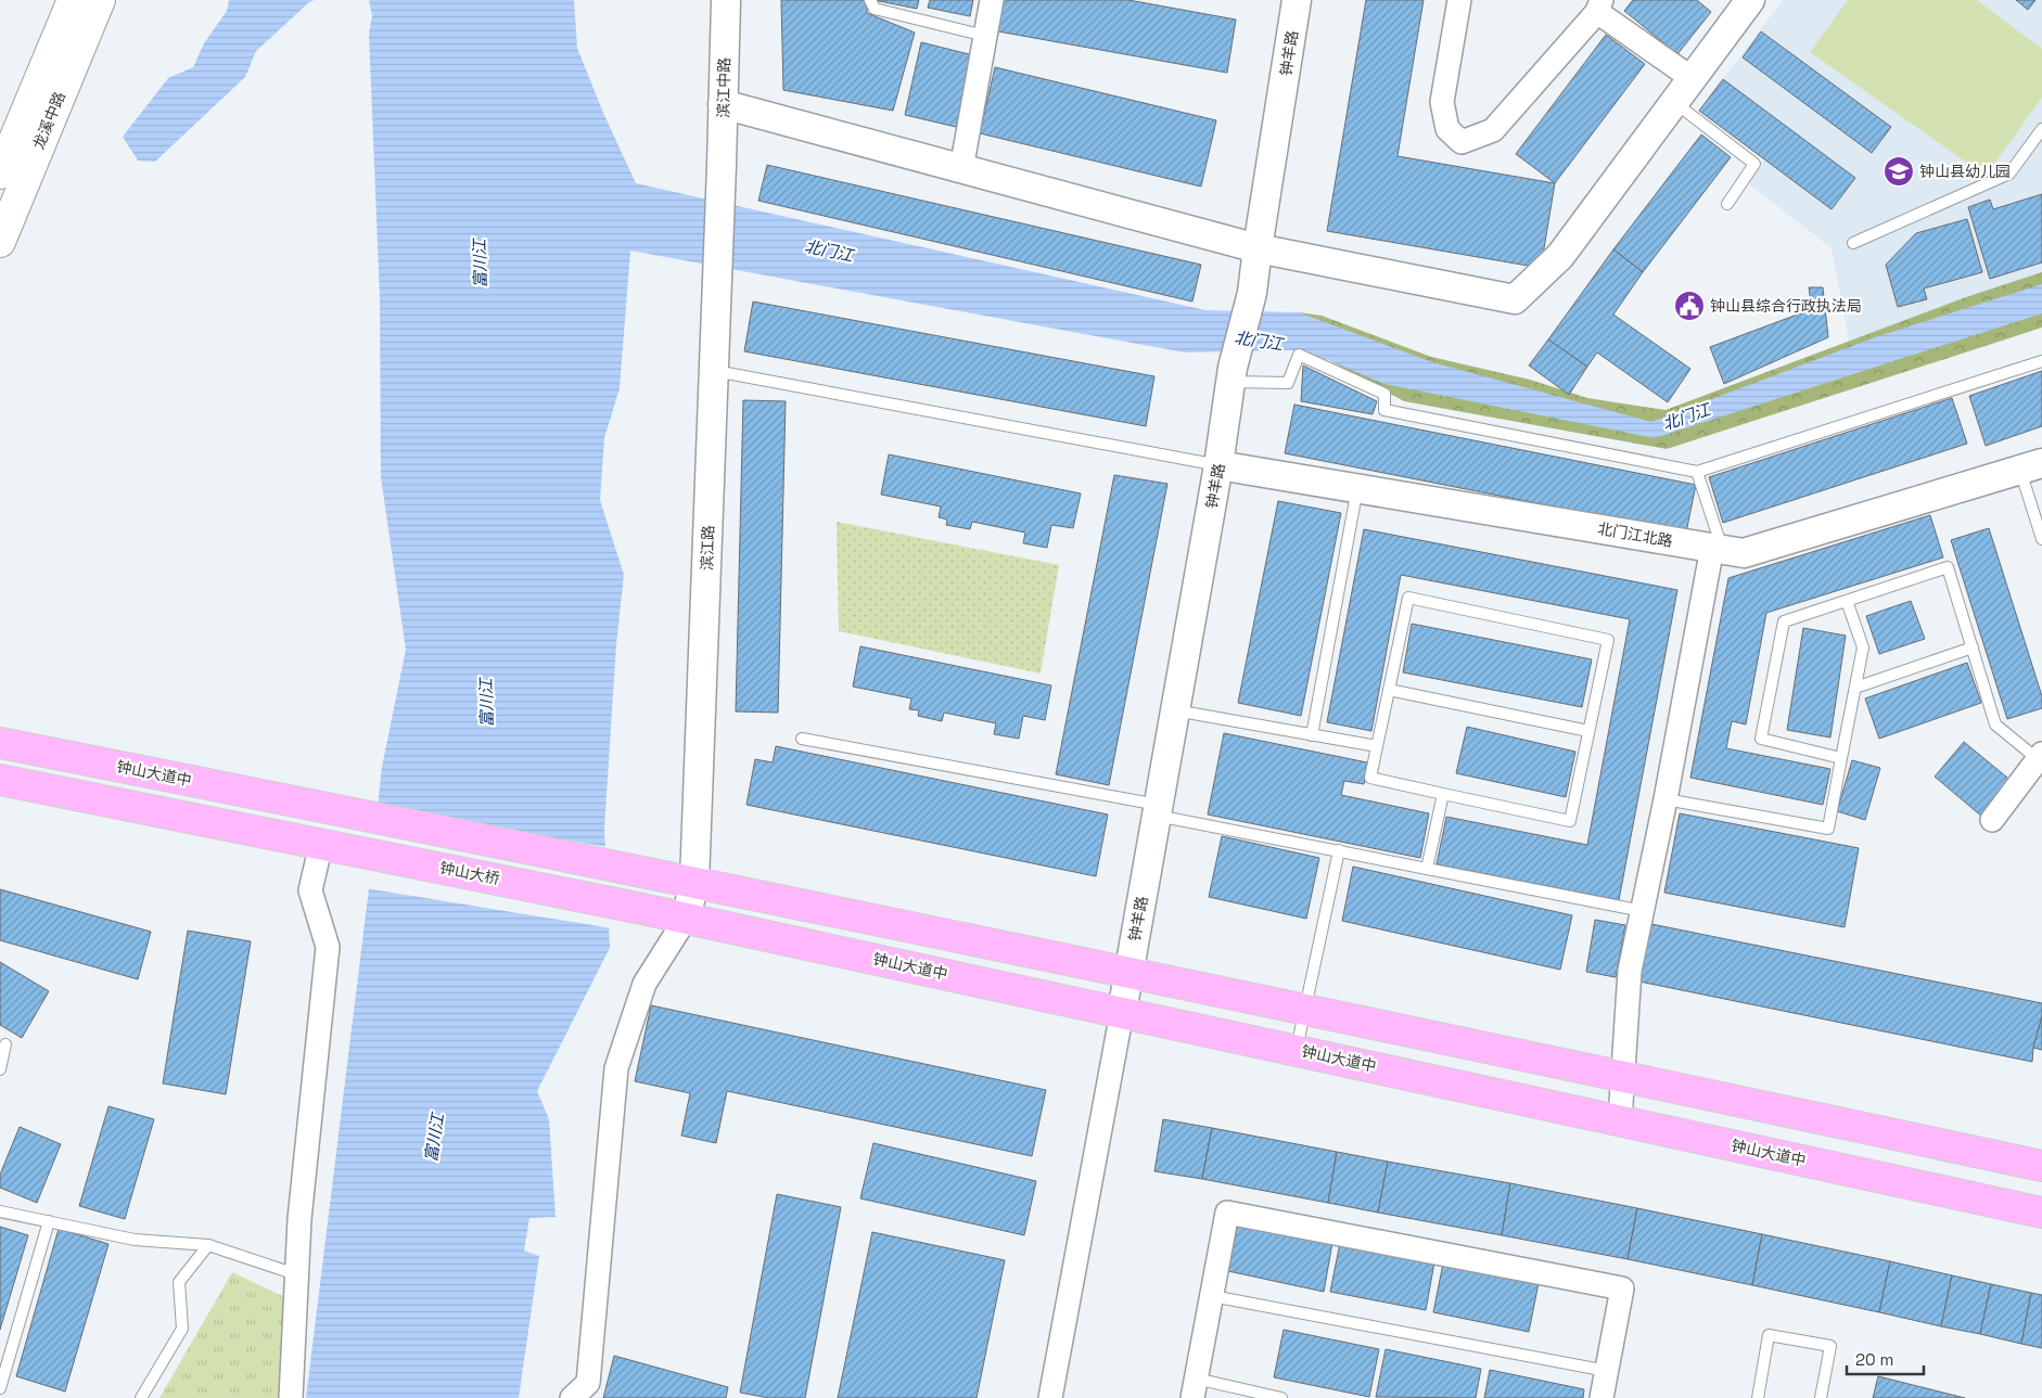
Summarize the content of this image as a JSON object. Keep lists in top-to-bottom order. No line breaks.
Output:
{"streets":{"highway":["钟山大道中","钟山大桥"],"main road":["龙溪中路"],"street":["钟羊路","滨江中路","北门江北路","滨江路"]},"crossings":[["钟羊路","北门江北路"],["钟羊路","钟山大道中"],["滨江中路","滨江路"],["滨江路","钟山大道中"],["钟山大道中","钟山大桥"]],"water":["北门江","富川江"],"places":{"school or university":["钟山县幼儿园"],"public building":["钟山县综合行政执法局"]},"scale_bar":"20 m"}
